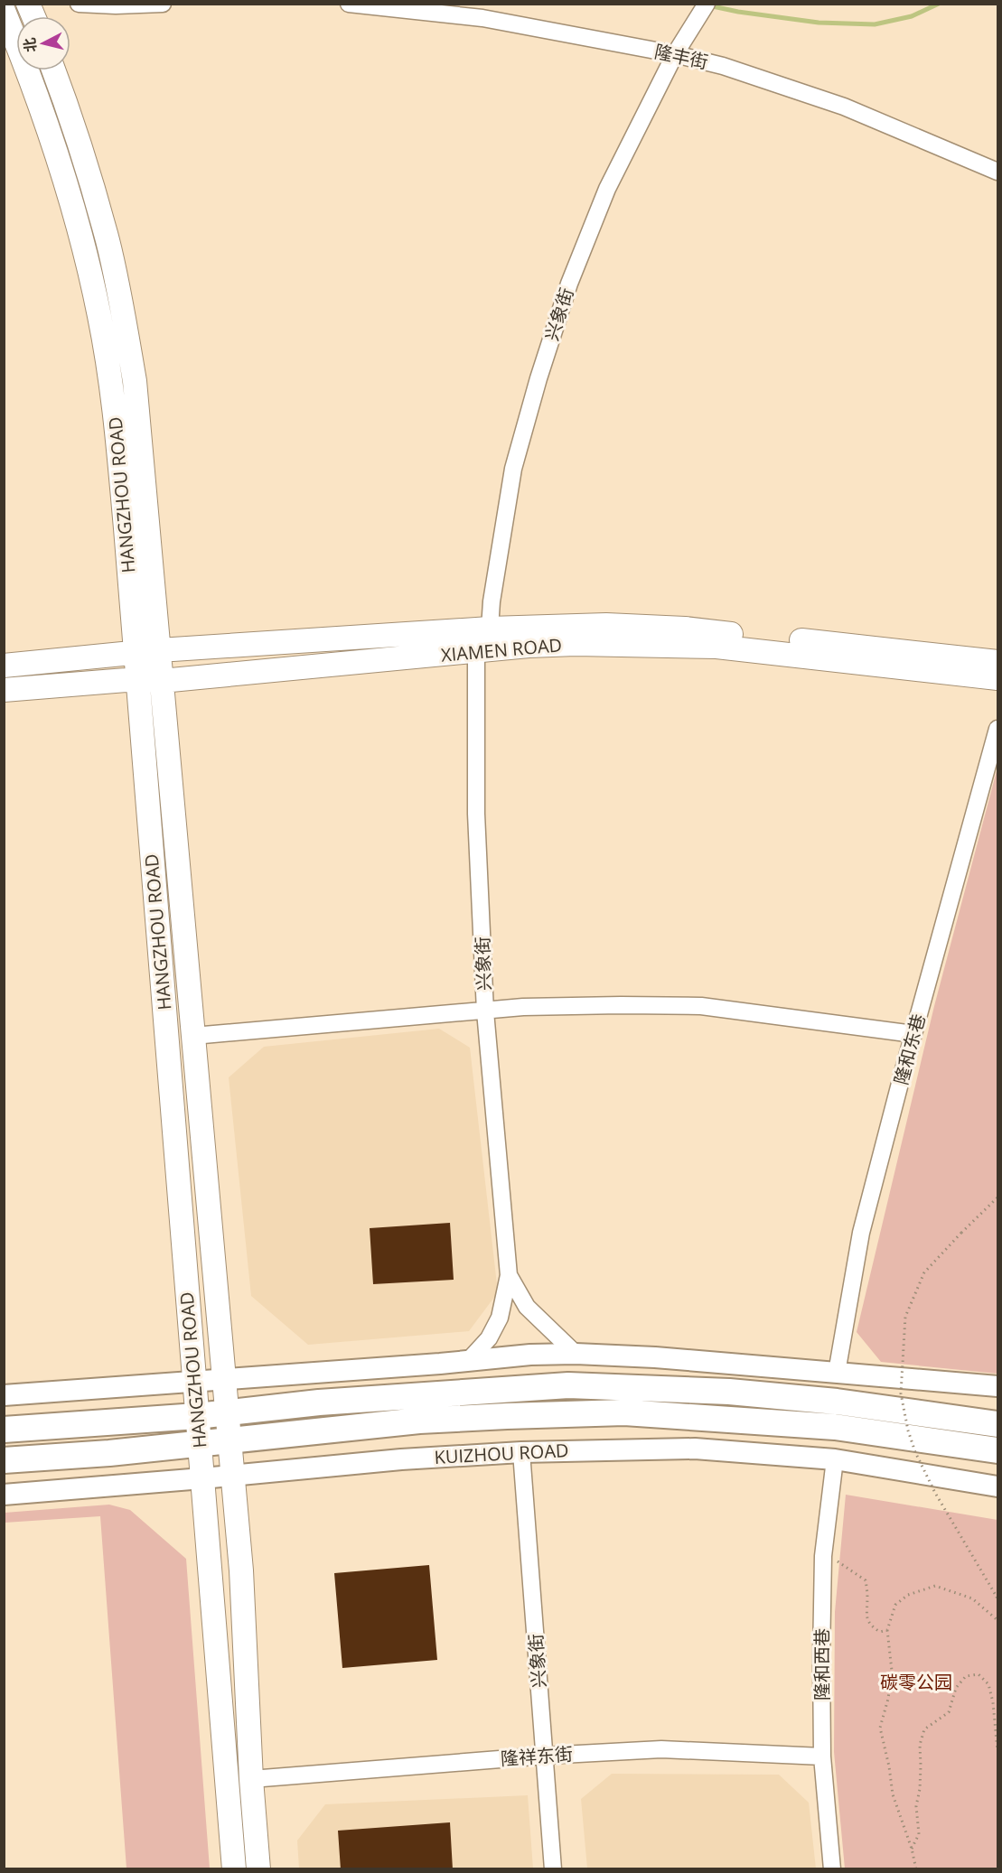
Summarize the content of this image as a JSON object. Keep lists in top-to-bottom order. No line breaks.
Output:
{"streets":{"main road":["HANGZHOU ROAD","XIAMEN ROAD","KUIZHOU ROAD"],"street":["隆丰街","兴象街","隆和东巷","隆和西巷","隆祥东街"]},"crossings":[["隆丰街","兴象街"],["兴象街","XIAMEN ROAD"],["兴象街","KUIZHOU ROAD"],["兴象街","隆祥东街"],["HANGZHOU ROAD","XIAMEN ROAD"],["HANGZHOU ROAD","KUIZHOU ROAD"],["HANGZHOU ROAD","隆祥东街"],["KUIZHOU ROAD","隆和西巷"],["隆和西巷","隆祥东街"]],"parks":["碳零公园"],"north":"left"}
